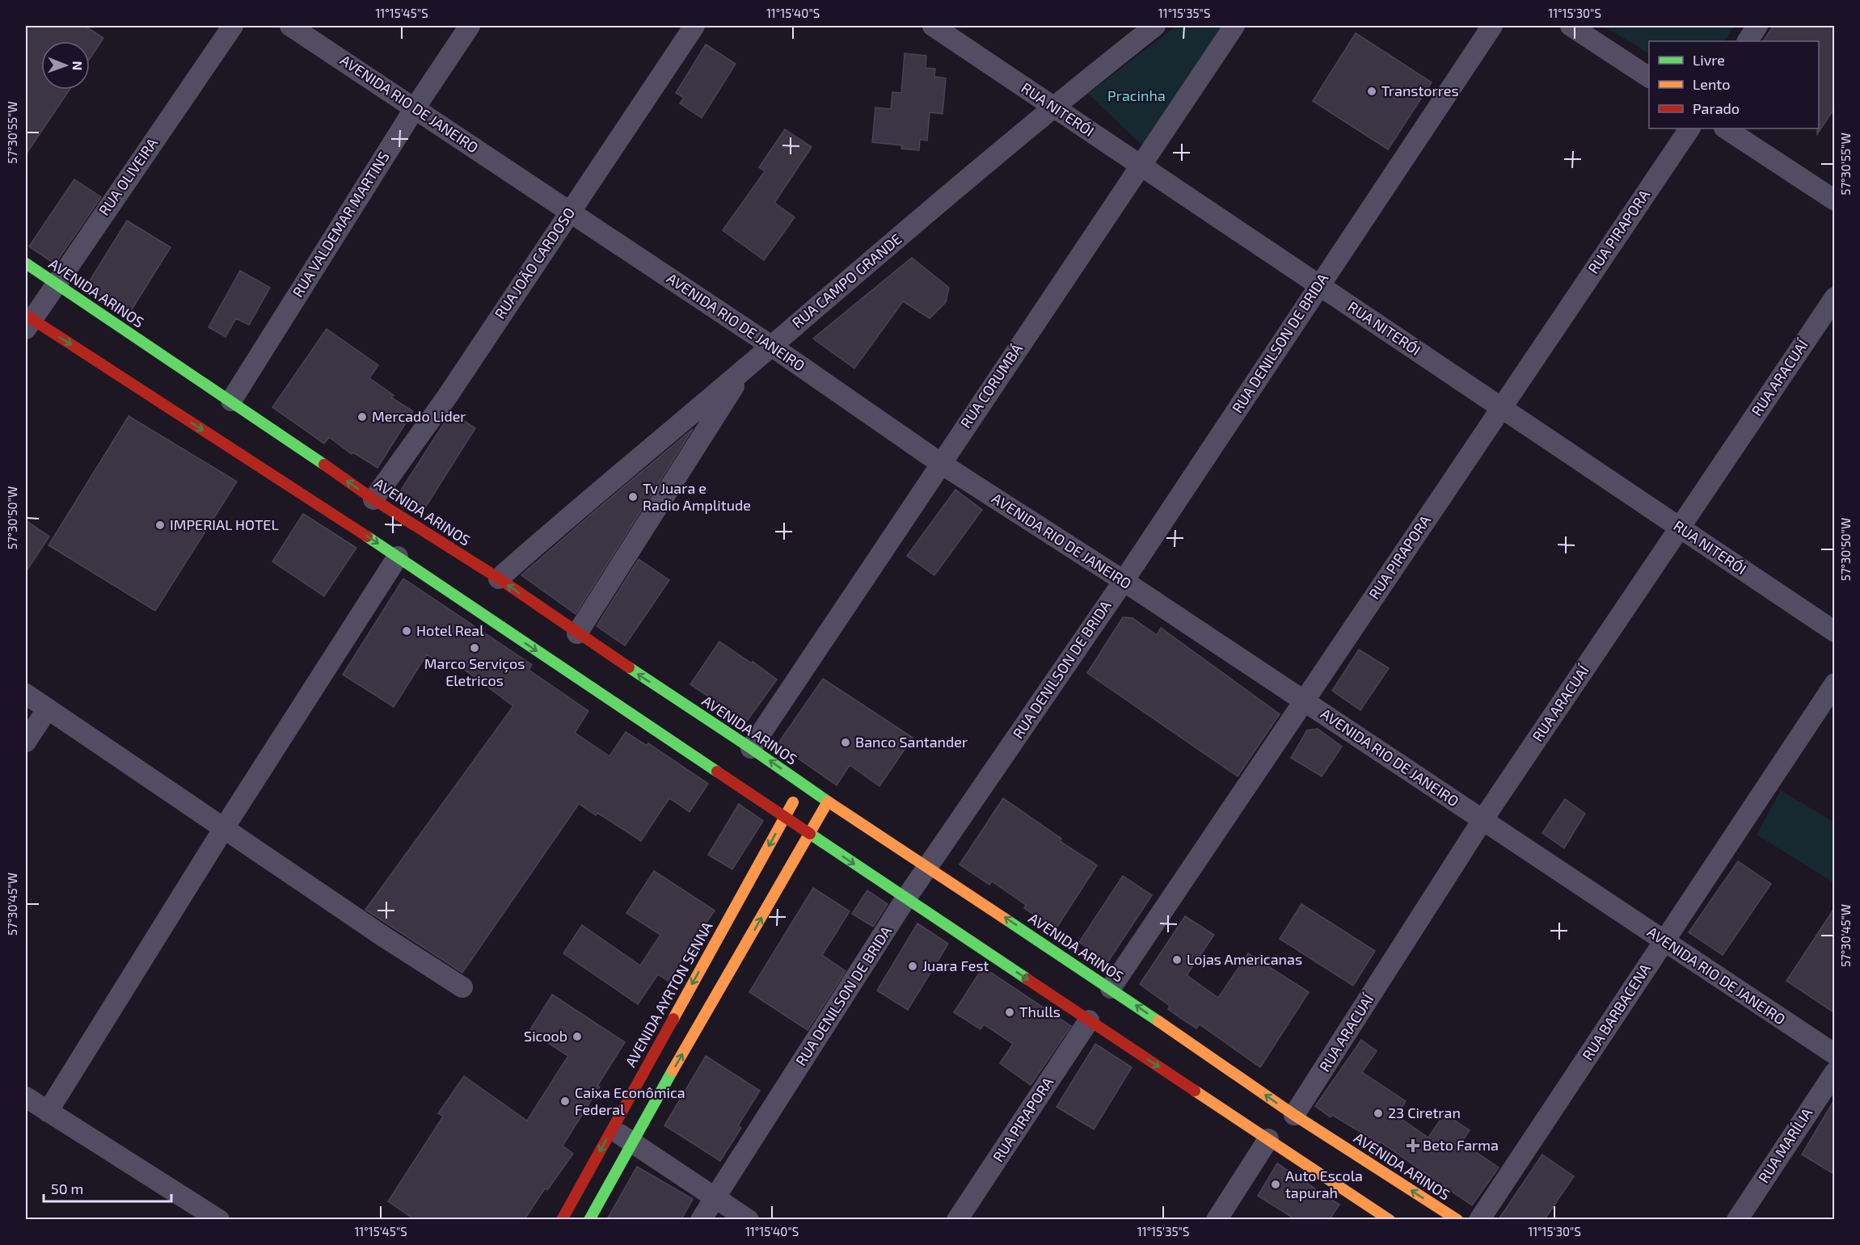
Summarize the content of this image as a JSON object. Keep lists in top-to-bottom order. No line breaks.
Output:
{"streets":{"main road":["AVENIDA ARINOS","AVENIDA AYRTON SENNA"],"street":["AVENIDA RIO DE JANEIRO","RUA NITERÓI","RUA OLIVEIRA","RUA VALDEMAR MARTINS","RUA PIRAPORA","RUA JOÃO CARDOSO","RUA CAMPO GRANDE","RUA DENILSON DE BRIDA","RUA ARACUAÍ","RUA CORUMBÁ","RUA BARBACENA","RUA MARÍLIA"]},"crossings":[["AVENIDA RIO DE JANEIRO","RUA VALDEMAR MARTINS"],["AVENIDA RIO DE JANEIRO","RUA PIRAPORA"],["AVENIDA RIO DE JANEIRO","RUA JOÃO CARDOSO"],["AVENIDA RIO DE JANEIRO","RUA CAMPO GRANDE"],["AVENIDA RIO DE JANEIRO","RUA DENILSON DE BRIDA"],["AVENIDA RIO DE JANEIRO","RUA ARACUAÍ"],["AVENIDA RIO DE JANEIRO","RUA CORUMBÁ"],["AVENIDA RIO DE JANEIRO","RUA BARBACENA"],["RUA NITERÓI","RUA PIRAPORA"],["RUA NITERÓI","RUA CAMPO GRANDE"],["RUA NITERÓI","RUA DENILSON DE BRIDA"],["RUA NITERÓI","RUA ARACUAÍ"],["RUA NITERÓI","RUA CORUMBÁ"],["RUA OLIVEIRA","AVENIDA ARINOS"],["RUA VALDEMAR MARTINS","AVENIDA ARINOS"],["RUA PIRAPORA","AVENIDA ARINOS"],["RUA JOÃO CARDOSO","AVENIDA ARINOS"],["RUA CAMPO GRANDE","AVENIDA ARINOS"],["AVENIDA ARINOS","RUA DENILSON DE BRIDA"],["AVENIDA ARINOS","RUA ARACUAÍ"],["AVENIDA ARINOS","RUA CORUMBÁ"],["AVENIDA ARINOS","AVENIDA AYRTON SENNA"]],"parks":["Pracinha"],"places":{"other":["Transtorres","Mercado Lider","Tv Juara e Radio Amplitude","IMPERIAL HOTEL","Hotel Real","Marco Serviços Eletricos","Banco Santander","Lojas Americanas","Juara Fest","Thulls","Sicoob","Caixa Econômica Federal","23 Ciretran","Auto Escola tapurah"],"health":["Beto Farma"]},"legend":["Livre","Lento","Parado"],"scale_bar":"50 m","north":"right","coordinates":["11°15'45\"S","11°15'40\"S","11°15'35\"S","11°15'30\"S","57°30'55\"W","57°30'50\"W","57°30'45\"W"]}
